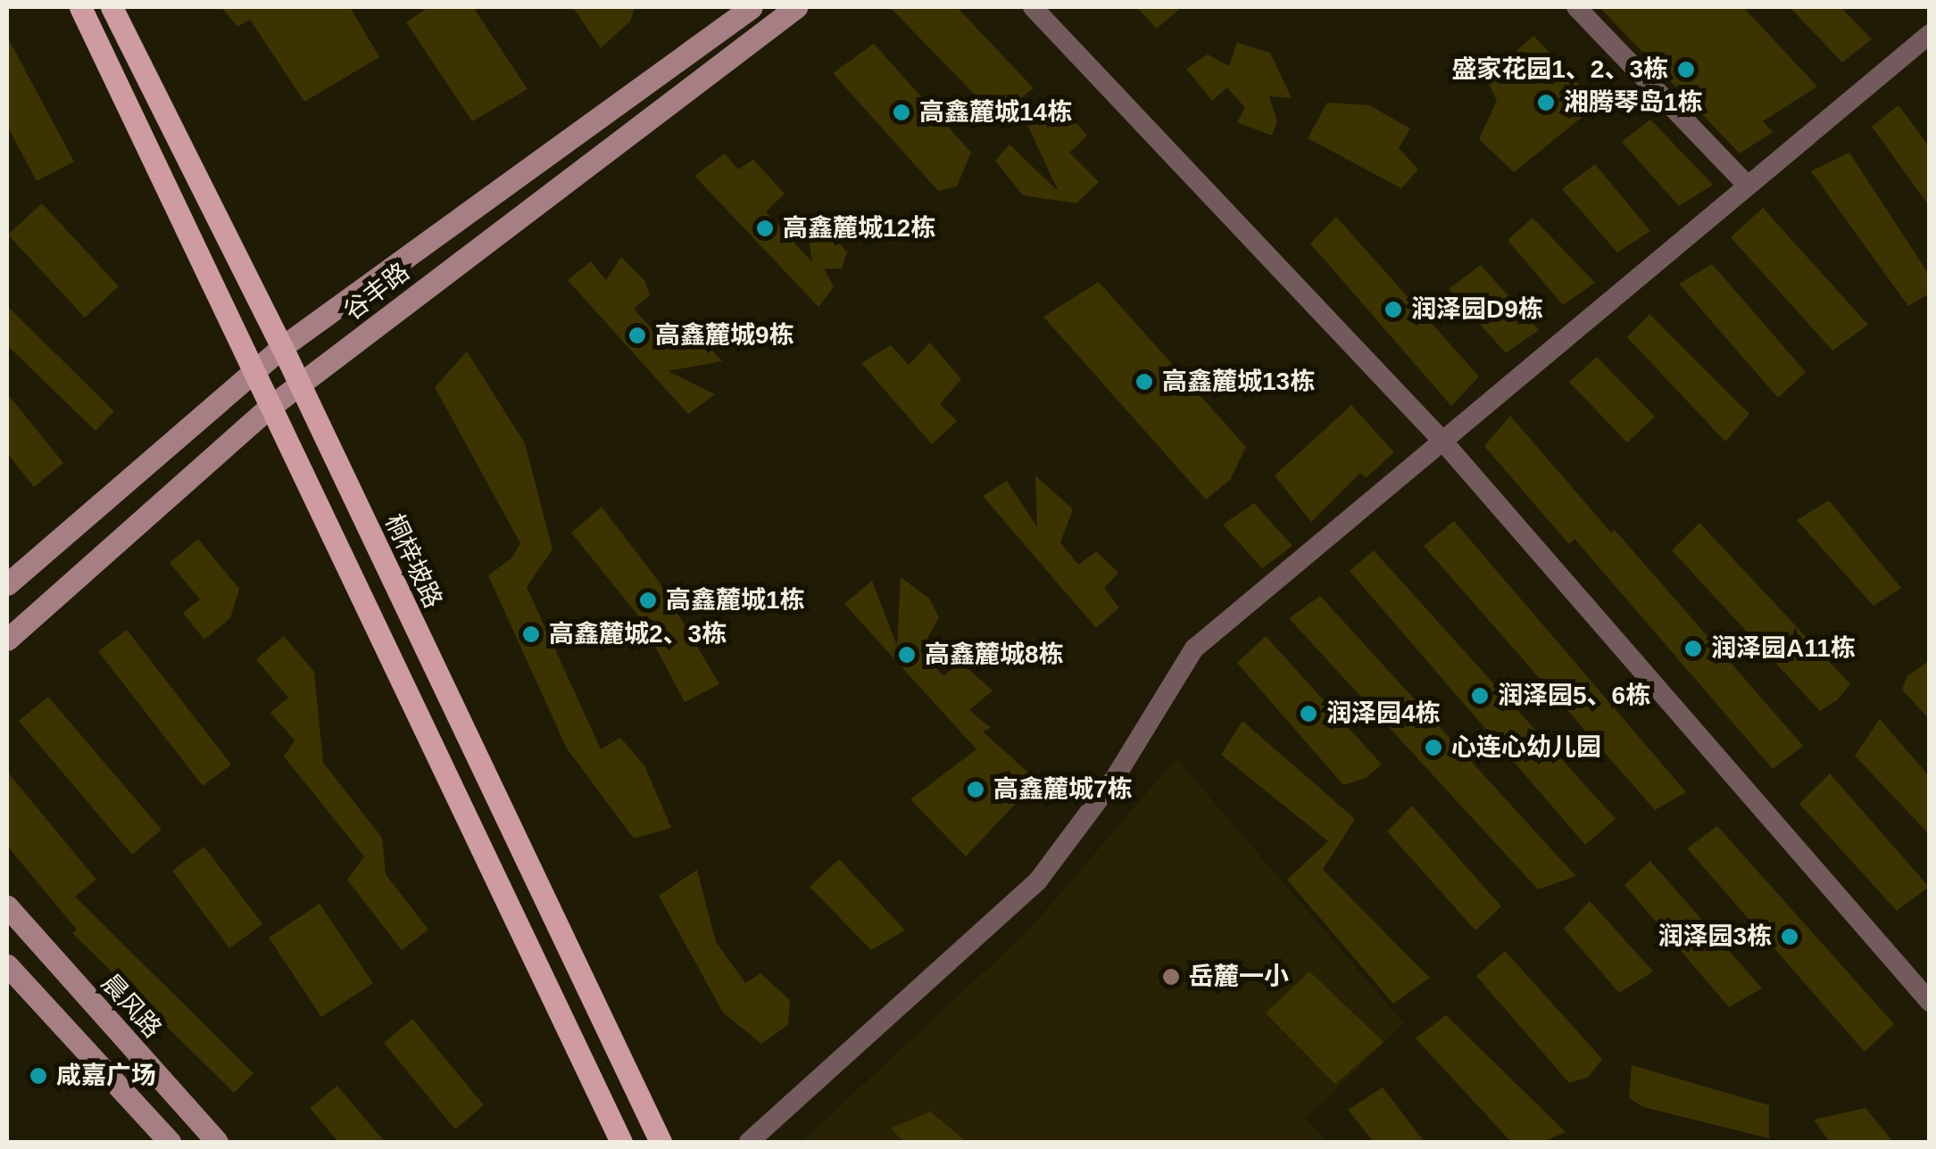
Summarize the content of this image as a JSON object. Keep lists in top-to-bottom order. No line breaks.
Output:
{"streets":{"main road":["桐梓坡路"],"street":["谷丰路","晨风路"]},"crossings":[["谷丰路","桐梓坡路"]],"places":["盛家花园1、2、3栋","湘腾琴岛1栋","高鑫麓城14栋","高鑫麓城12栋","润泽园D9栋","高鑫麓城9栋","高鑫麓城13栋","高鑫麓城1栋","高鑫麓城2、3栋","润泽园A11栋","高鑫麓城8栋","润泽园5、6栋","润泽园4栋","心连心幼儿园","高鑫麓城7栋","润泽园3栋","岳麓一小","咸嘉广场"]}
